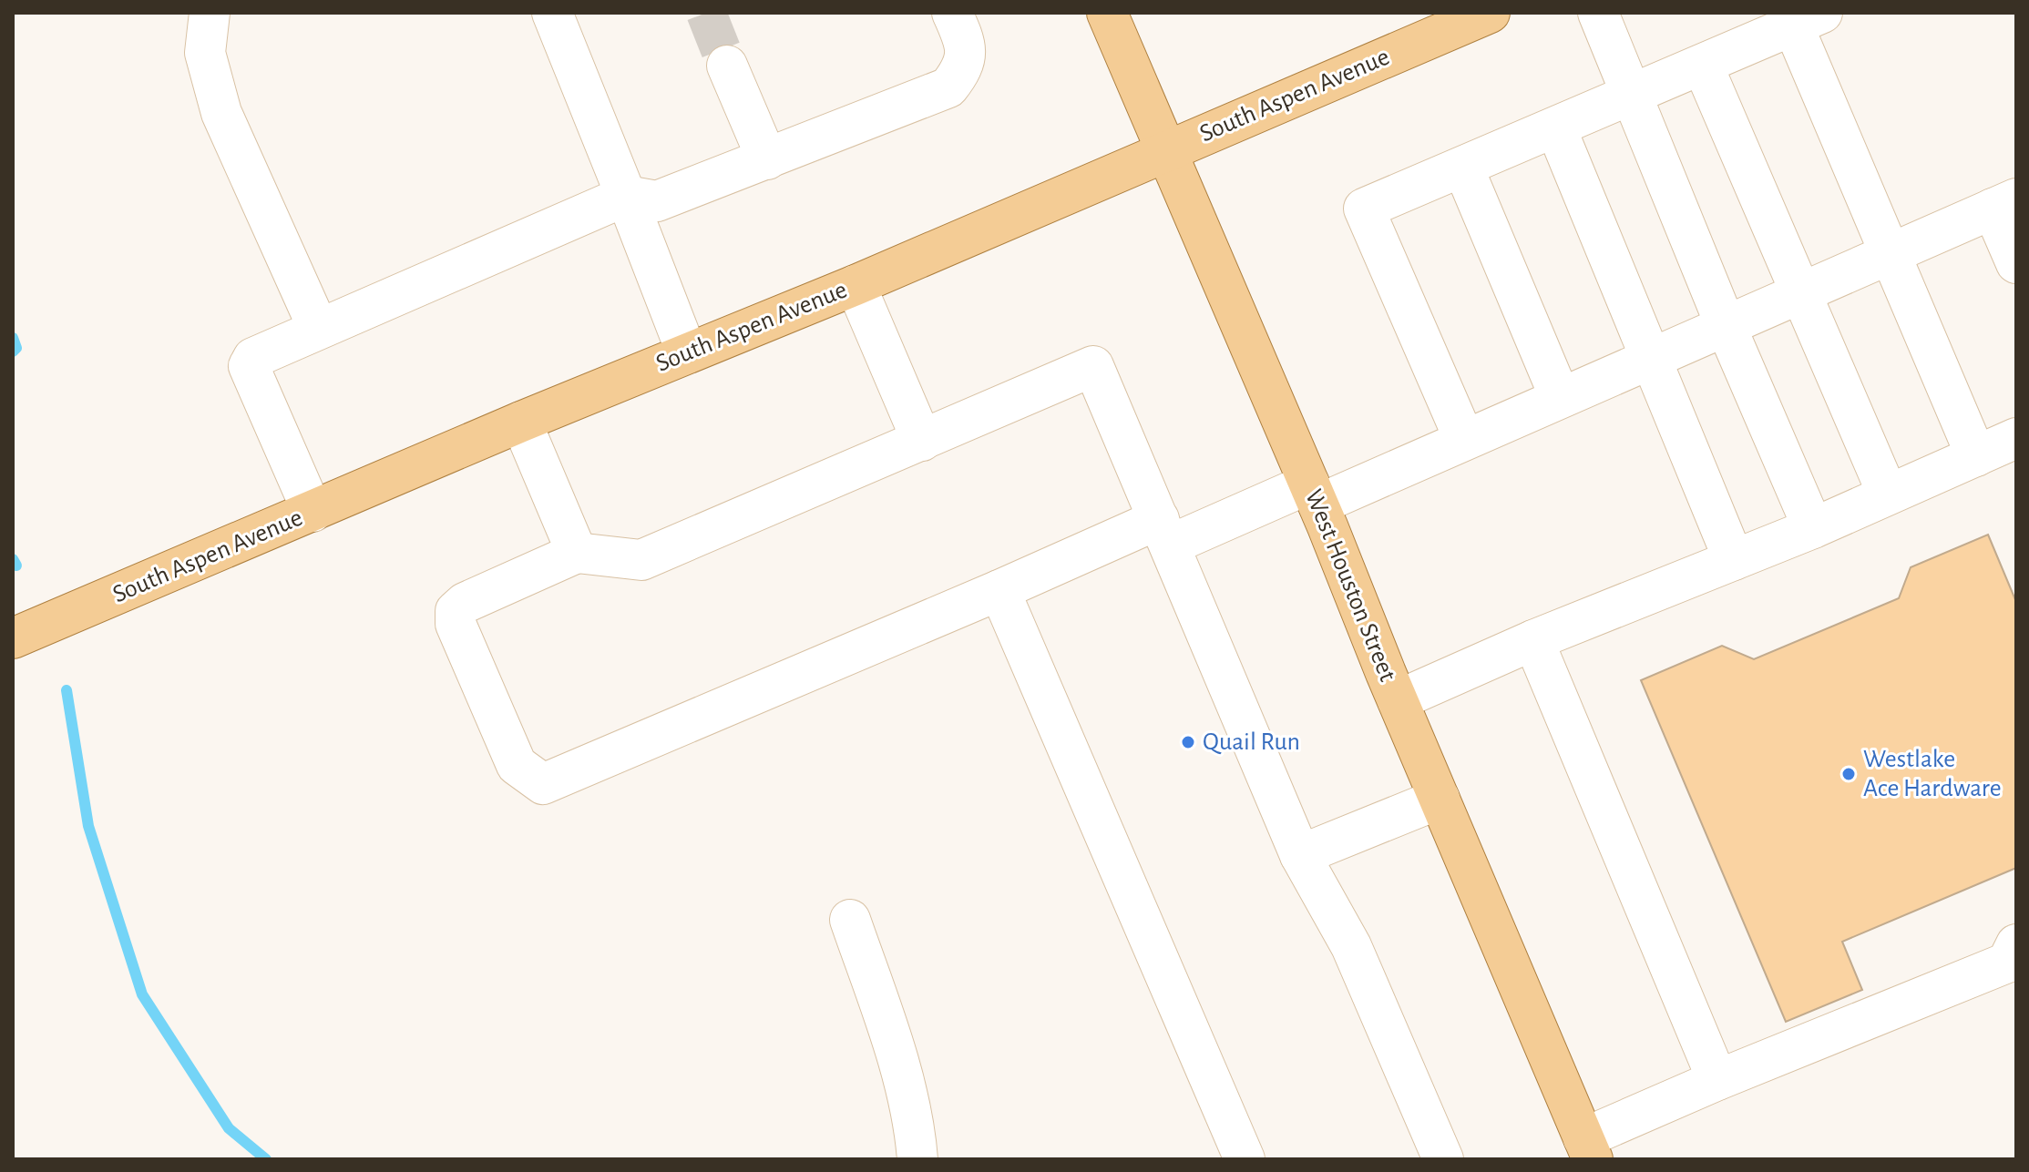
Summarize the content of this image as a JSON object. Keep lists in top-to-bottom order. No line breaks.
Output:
{"streets":{"main road":["South Aspen Avenue","West Houston Street"]},"crossings":[["South Aspen Avenue","West Houston Street"]],"places":["Quail Run","Westlake Ace Hardware"]}
